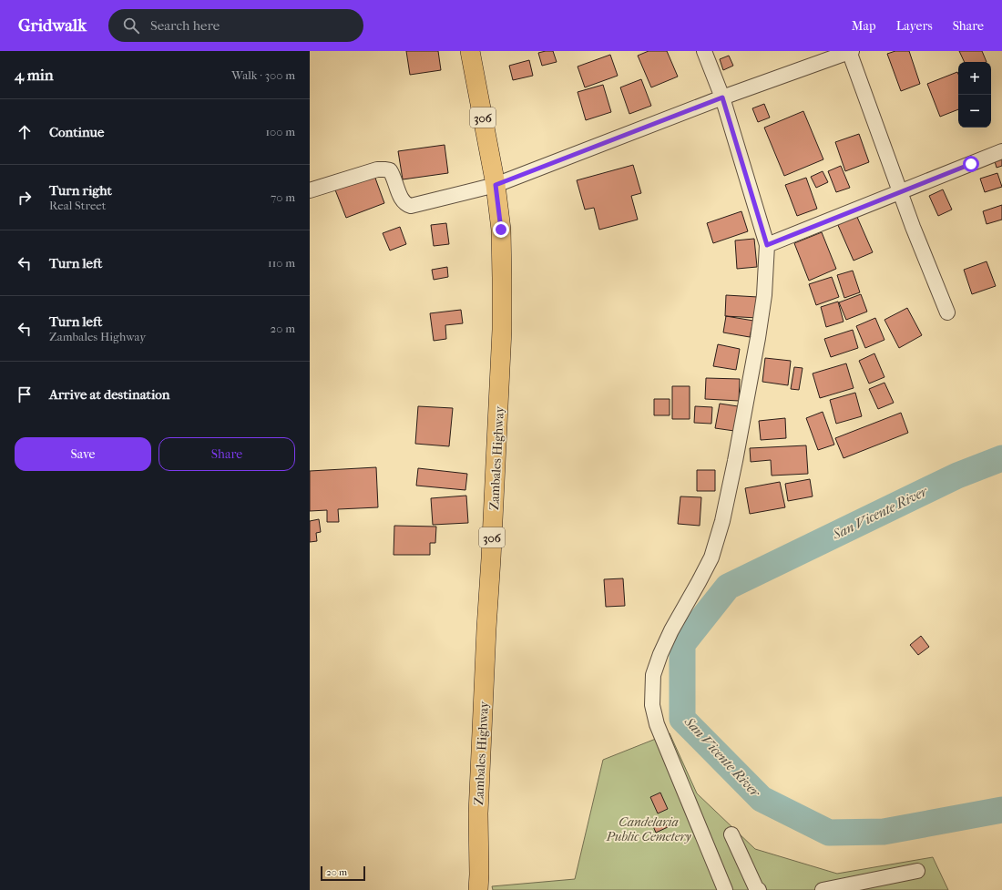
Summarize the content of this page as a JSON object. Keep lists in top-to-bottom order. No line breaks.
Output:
{"streets":{"main road":["306","Zambales Highway"]},"water":["San Vicente River"],"parks":["Candelaria Public Cemetery"],"scale_bar":"20 m","page":{"header":"Gridwalk","search":"Search here","nav":["Map","Layers","Share"],"heading":["4 min","Walk · 300 m"],"map_buttons":["+","−"],"list":[["Continue","100 m"],["Turn right","Real Street","70 m"],["Turn left","110 m"],["Turn left","Zambales Highway","20 m"],"Arrive at destination"],"buttons":["Save","Share"],"scale":"20 m"}}
